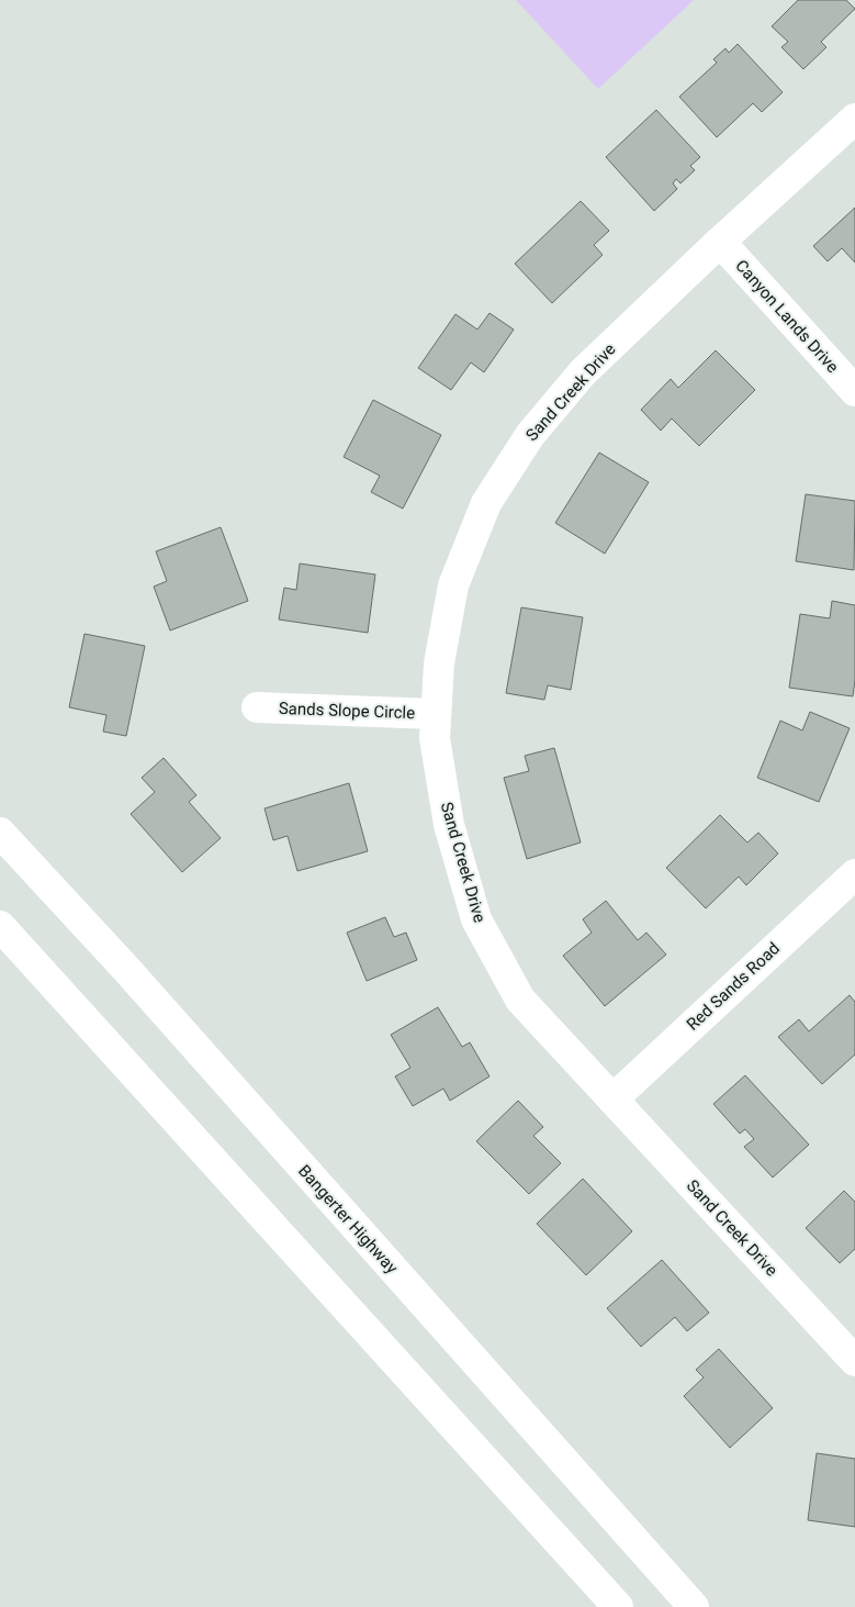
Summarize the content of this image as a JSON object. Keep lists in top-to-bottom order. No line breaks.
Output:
{"streets":{"main road":["Canyon Lands Drive","Sand Creek Drive","Sands Slope Circle","Red Sands Road","Bangerter Highway"]},"crossings":[["Canyon Lands Drive","Sand Creek Drive"],["Sand Creek Drive","Sands Slope Circle"],["Sand Creek Drive","Red Sands Road"]]}
